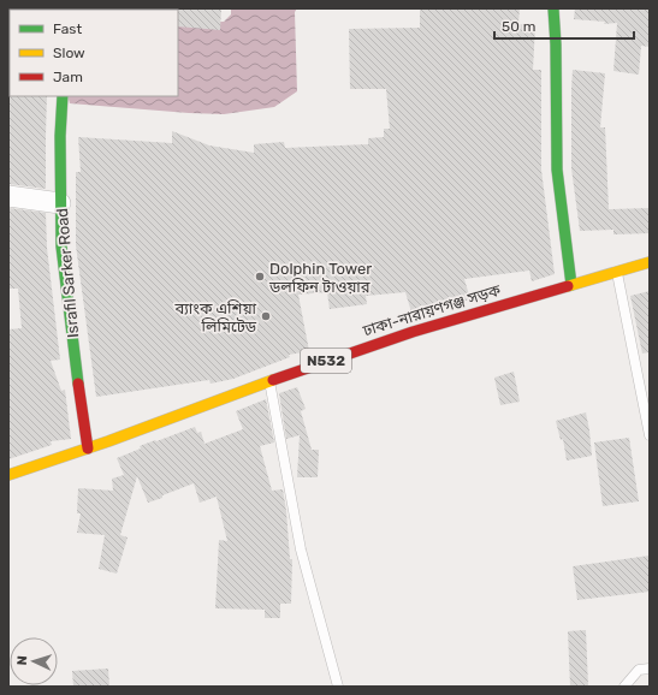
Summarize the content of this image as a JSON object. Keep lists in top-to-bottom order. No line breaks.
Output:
{"streets":{"main road":["Israfil Sarker Road","ঢাকা-নারায়ণগঞ্জ সড়ক","N532"]},"crossings":[["Israfil Sarker Road","ঢাকা-নারায়ণগঞ্জ সড়ক"]],"places":["Dolphin Tower ডলফিন টাওয়ার","ব্যাংক এশিয়া লিমিটেড"],"legend":["Fast","Slow","Jam"],"scale_bar":"50 m","north":"left"}
